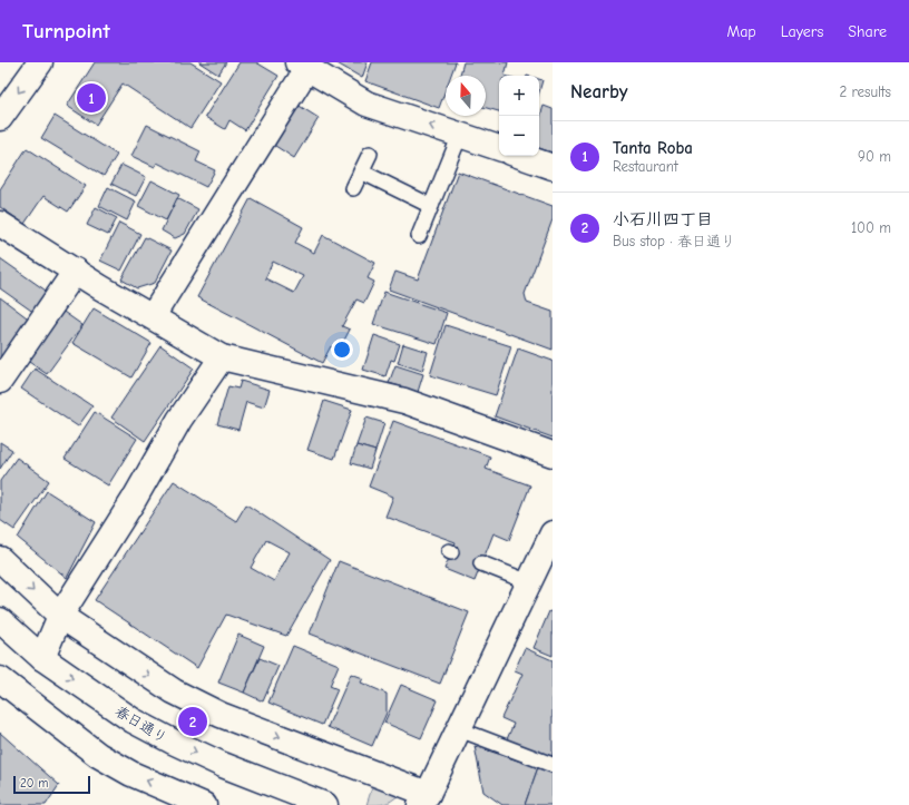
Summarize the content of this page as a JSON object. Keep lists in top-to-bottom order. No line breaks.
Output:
{"streets":{"main road":["春日通り"]},"scale_bar":"20 m","north":"top","page":{"header":"Turnpoint","nav":["Map","Layers","Share"],"heading":["Nearby","2 results"],"map_buttons":["+","−"],"pins":["1","2"],"list":[{"mark":"1","name":"Tanta Roba","note":"Restaurant","value":"90 m"},{"mark":"2","name":"小石川四丁目","note":"Bus stop · 春日通り","value":"100 m"}],"scale":"20 m"}}
